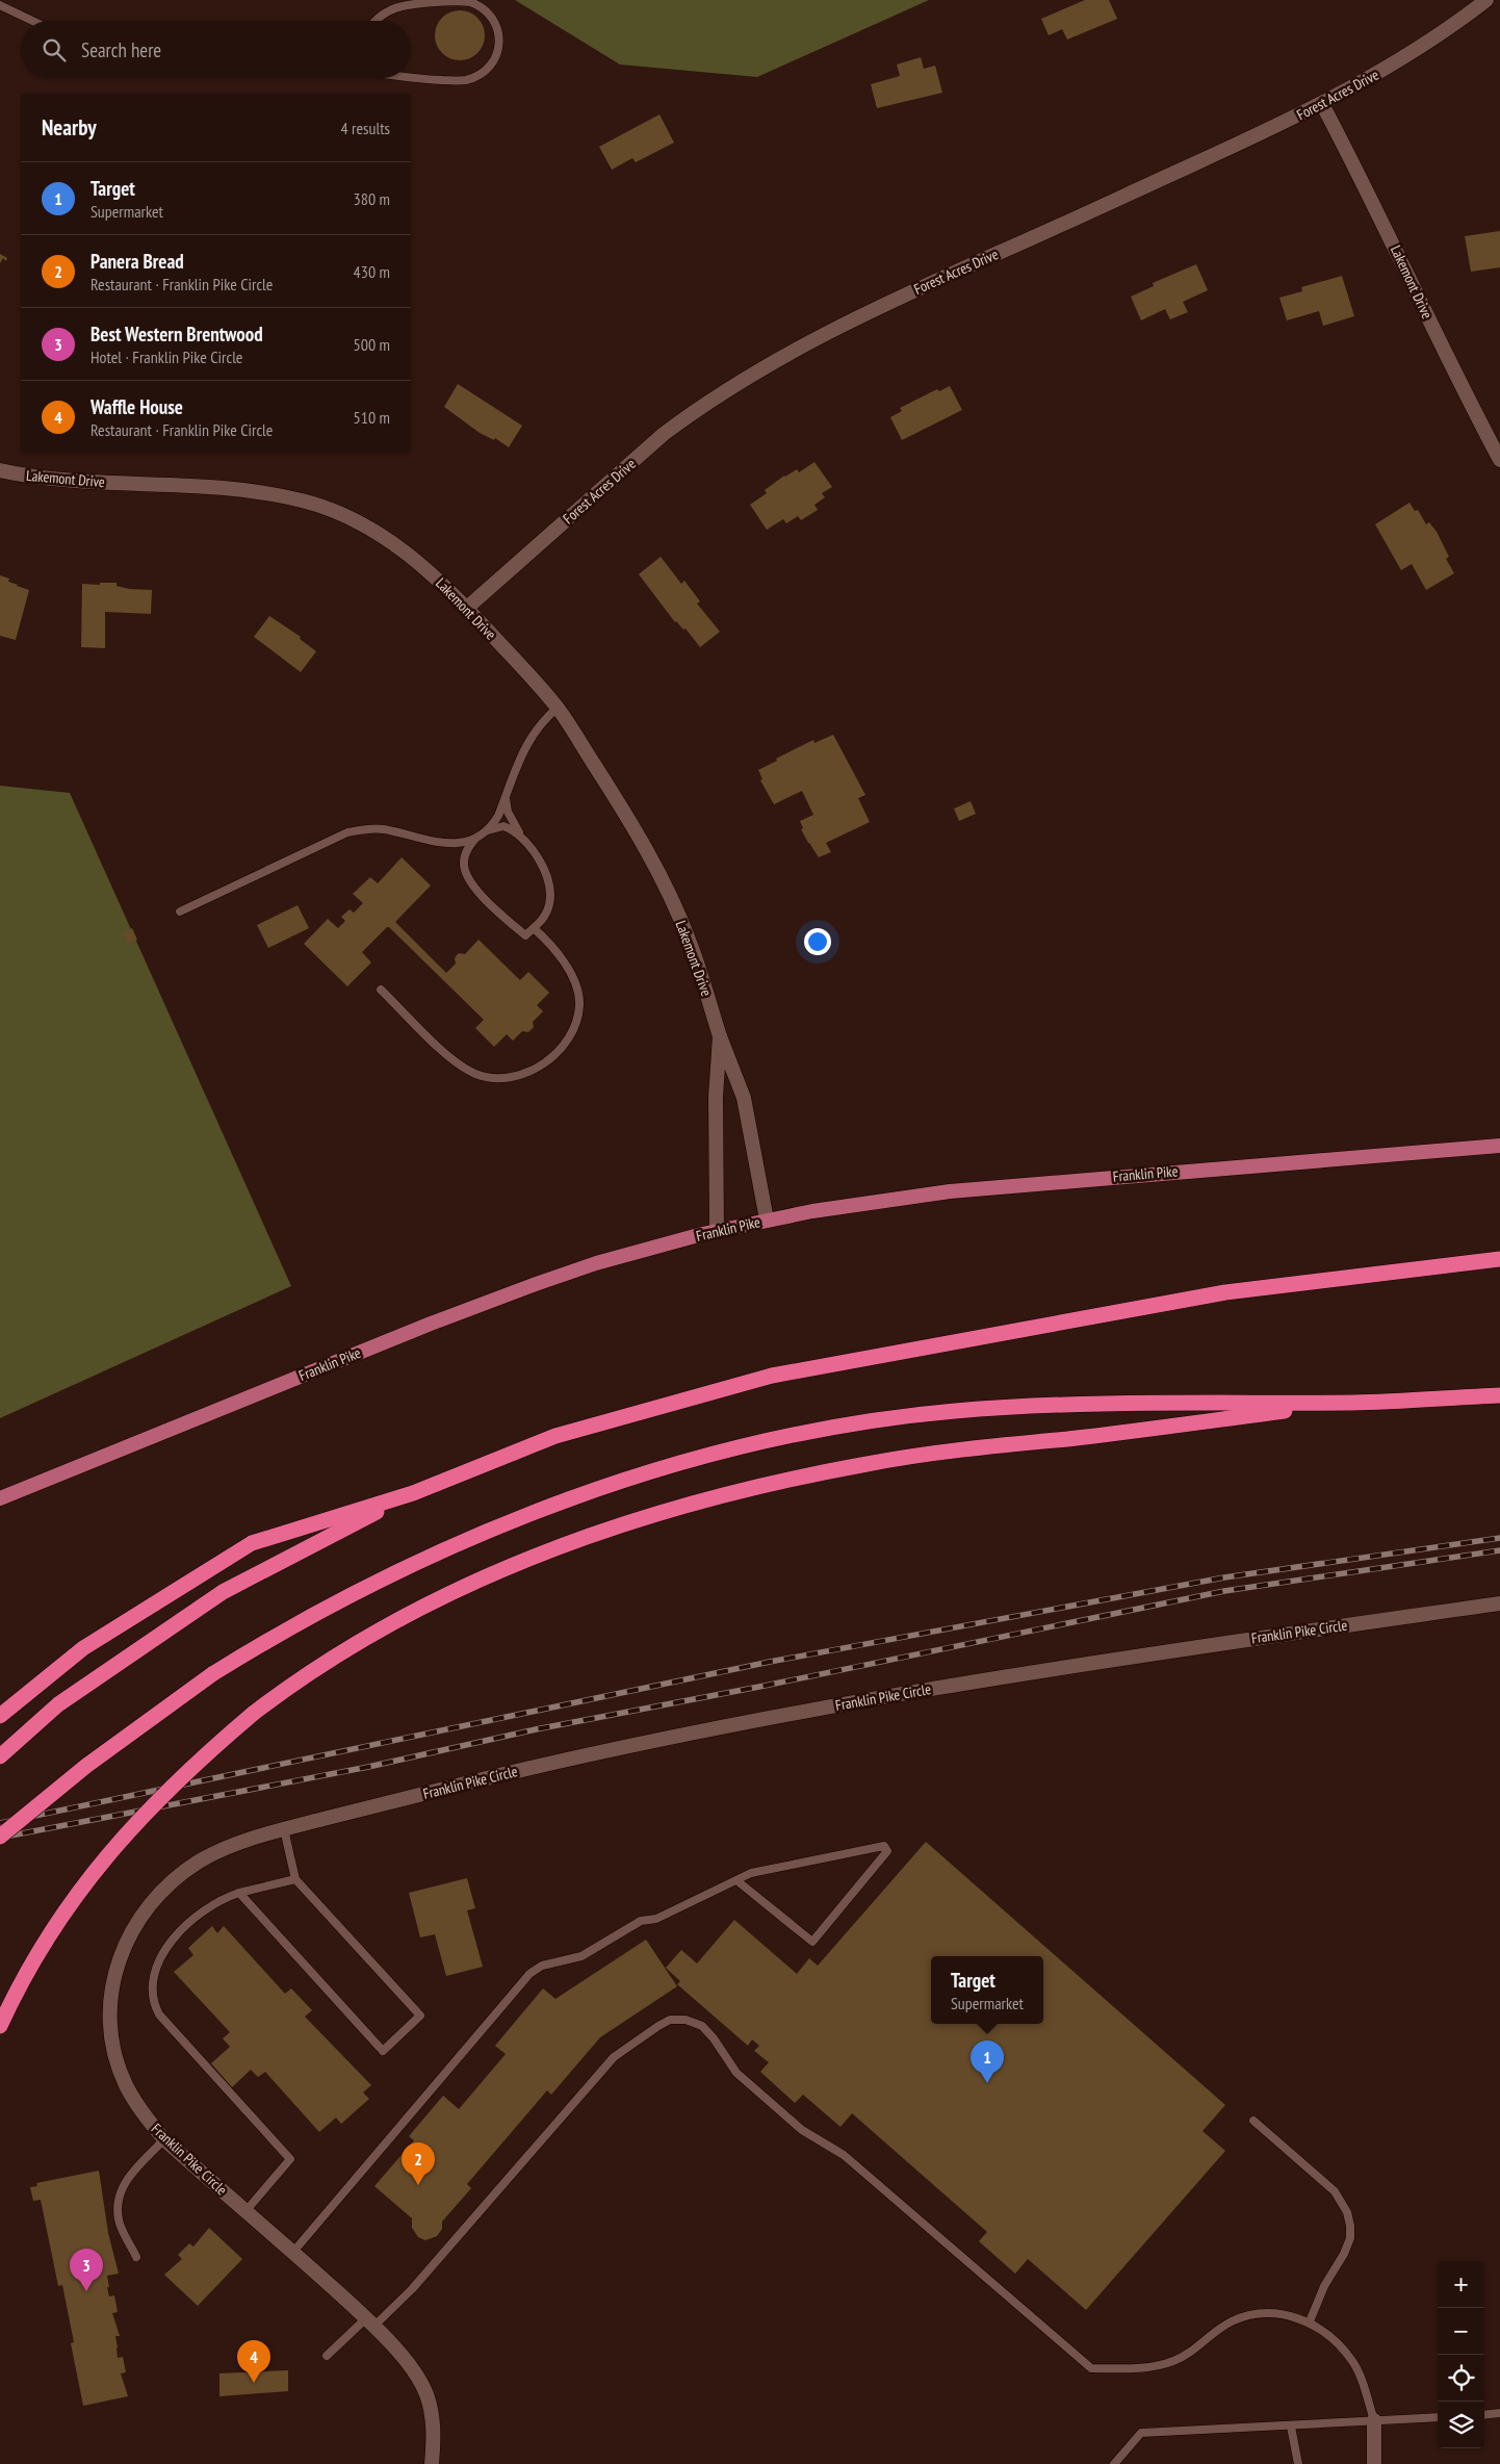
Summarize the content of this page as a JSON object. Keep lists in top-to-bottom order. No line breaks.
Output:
{"streets":{"main road":["Franklin Pike"],"street":["Forest Acres Drive","Lakemont Drive","Franklin Pike Circle"]},"crossings":[["Forest Acres Drive","Lakemont Drive"],["Lakemont Drive","Franklin Pike"]],"page":{"search":"Search here","heading":["Nearby","4 results"],"list":[{"mark":"1","name":"Target","note":"Supermarket","value":"380 m"},{"mark":"2","name":"Panera Bread","note":"Restaurant · Franklin Pike Circle","value":"430 m"},{"mark":"3","name":"Best Western Brentwood","note":"Hotel · Franklin Pike Circle","value":"500 m"},{"mark":"4","name":"Waffle House","note":"Restaurant · Franklin Pike Circle","value":"510 m"}],"popup":["Target","Supermarket"],"pins":["1","2","3","4"],"map_buttons":["+","−"]}}
